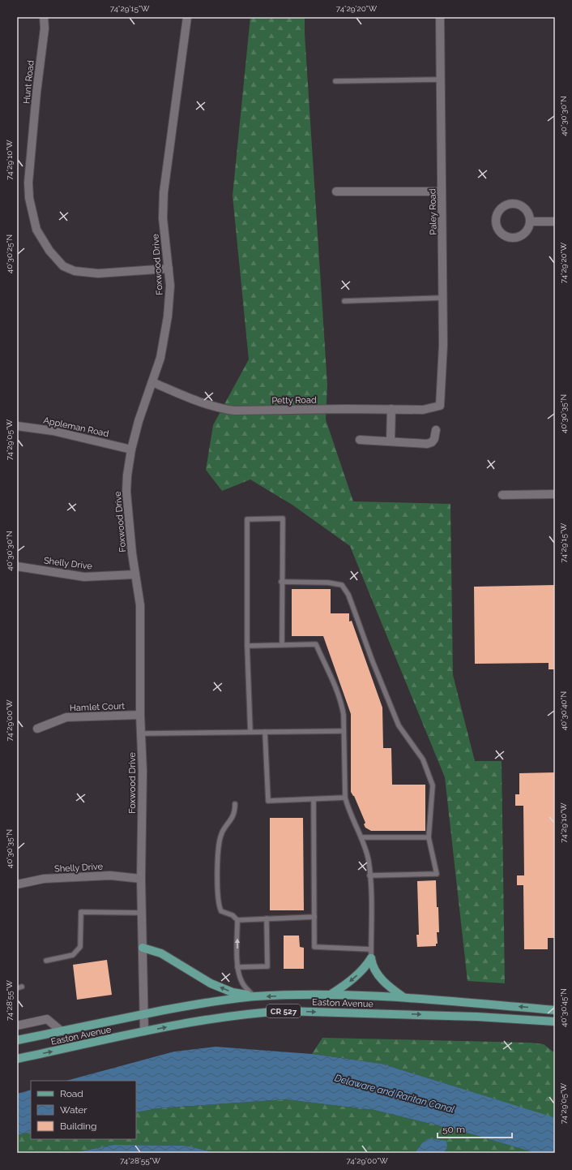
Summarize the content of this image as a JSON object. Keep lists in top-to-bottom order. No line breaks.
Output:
{"streets":{"main road":["Easton Avenue","CR 527"],"street":["Hunt Road","Paley Road","Foxwood Drive","Petty Road","Appleman Road","Shelly Drive","Hamlet Court"]},"crossings":[["Hunt Road","Foxwood Drive"],["Paley Road","Petty Road"],["Foxwood Drive","Petty Road"],["Foxwood Drive","Appleman Road"],["Foxwood Drive","Shelly Drive"],["Foxwood Drive","Hamlet Court"],["Foxwood Drive","Easton Avenue"]],"water":["Delaware and Raritan Canal"],"legend":["Road","Water","Building"],"scale_bar":"50 m","coordinates":["74°29'15\"W","74°29'20\"W","40°30'30\"N","74°29'10\"W","40°30'25\"N","40°30'35\"N","74°29'05\"W","40°30'40\"N","74°29'00\"W","74°28'55\"W","40°30'45\"N"]}
